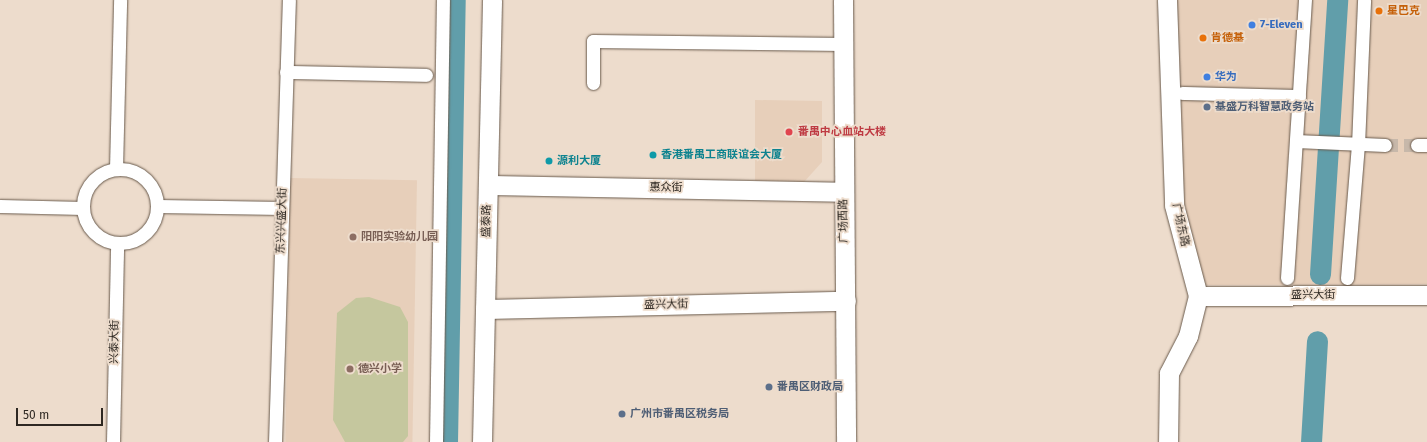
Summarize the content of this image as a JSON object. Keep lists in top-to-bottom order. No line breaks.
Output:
{"streets":{"street":["惠众街","东兴兴盛大街","盛泰路","广场西路","广场东路","盛兴大街","兴泰大街"]},"crossings":[["惠众街","盛泰路"],["惠众街","广场西路"],["盛泰路","盛兴大街"],["广场西路","盛兴大街"],["广场东路","盛兴大街"]],"places":["星巴克","7-Eleven","肯德基","华为","基盛万科智慧政务站","番禺中心血站大楼","香港番禺工商联谊会大厦","源利大厦","阳阳实验幼儿园","德兴小学","番禺区财政局","广州市番禺区税务局"],"scale_bar":"50 m"}
